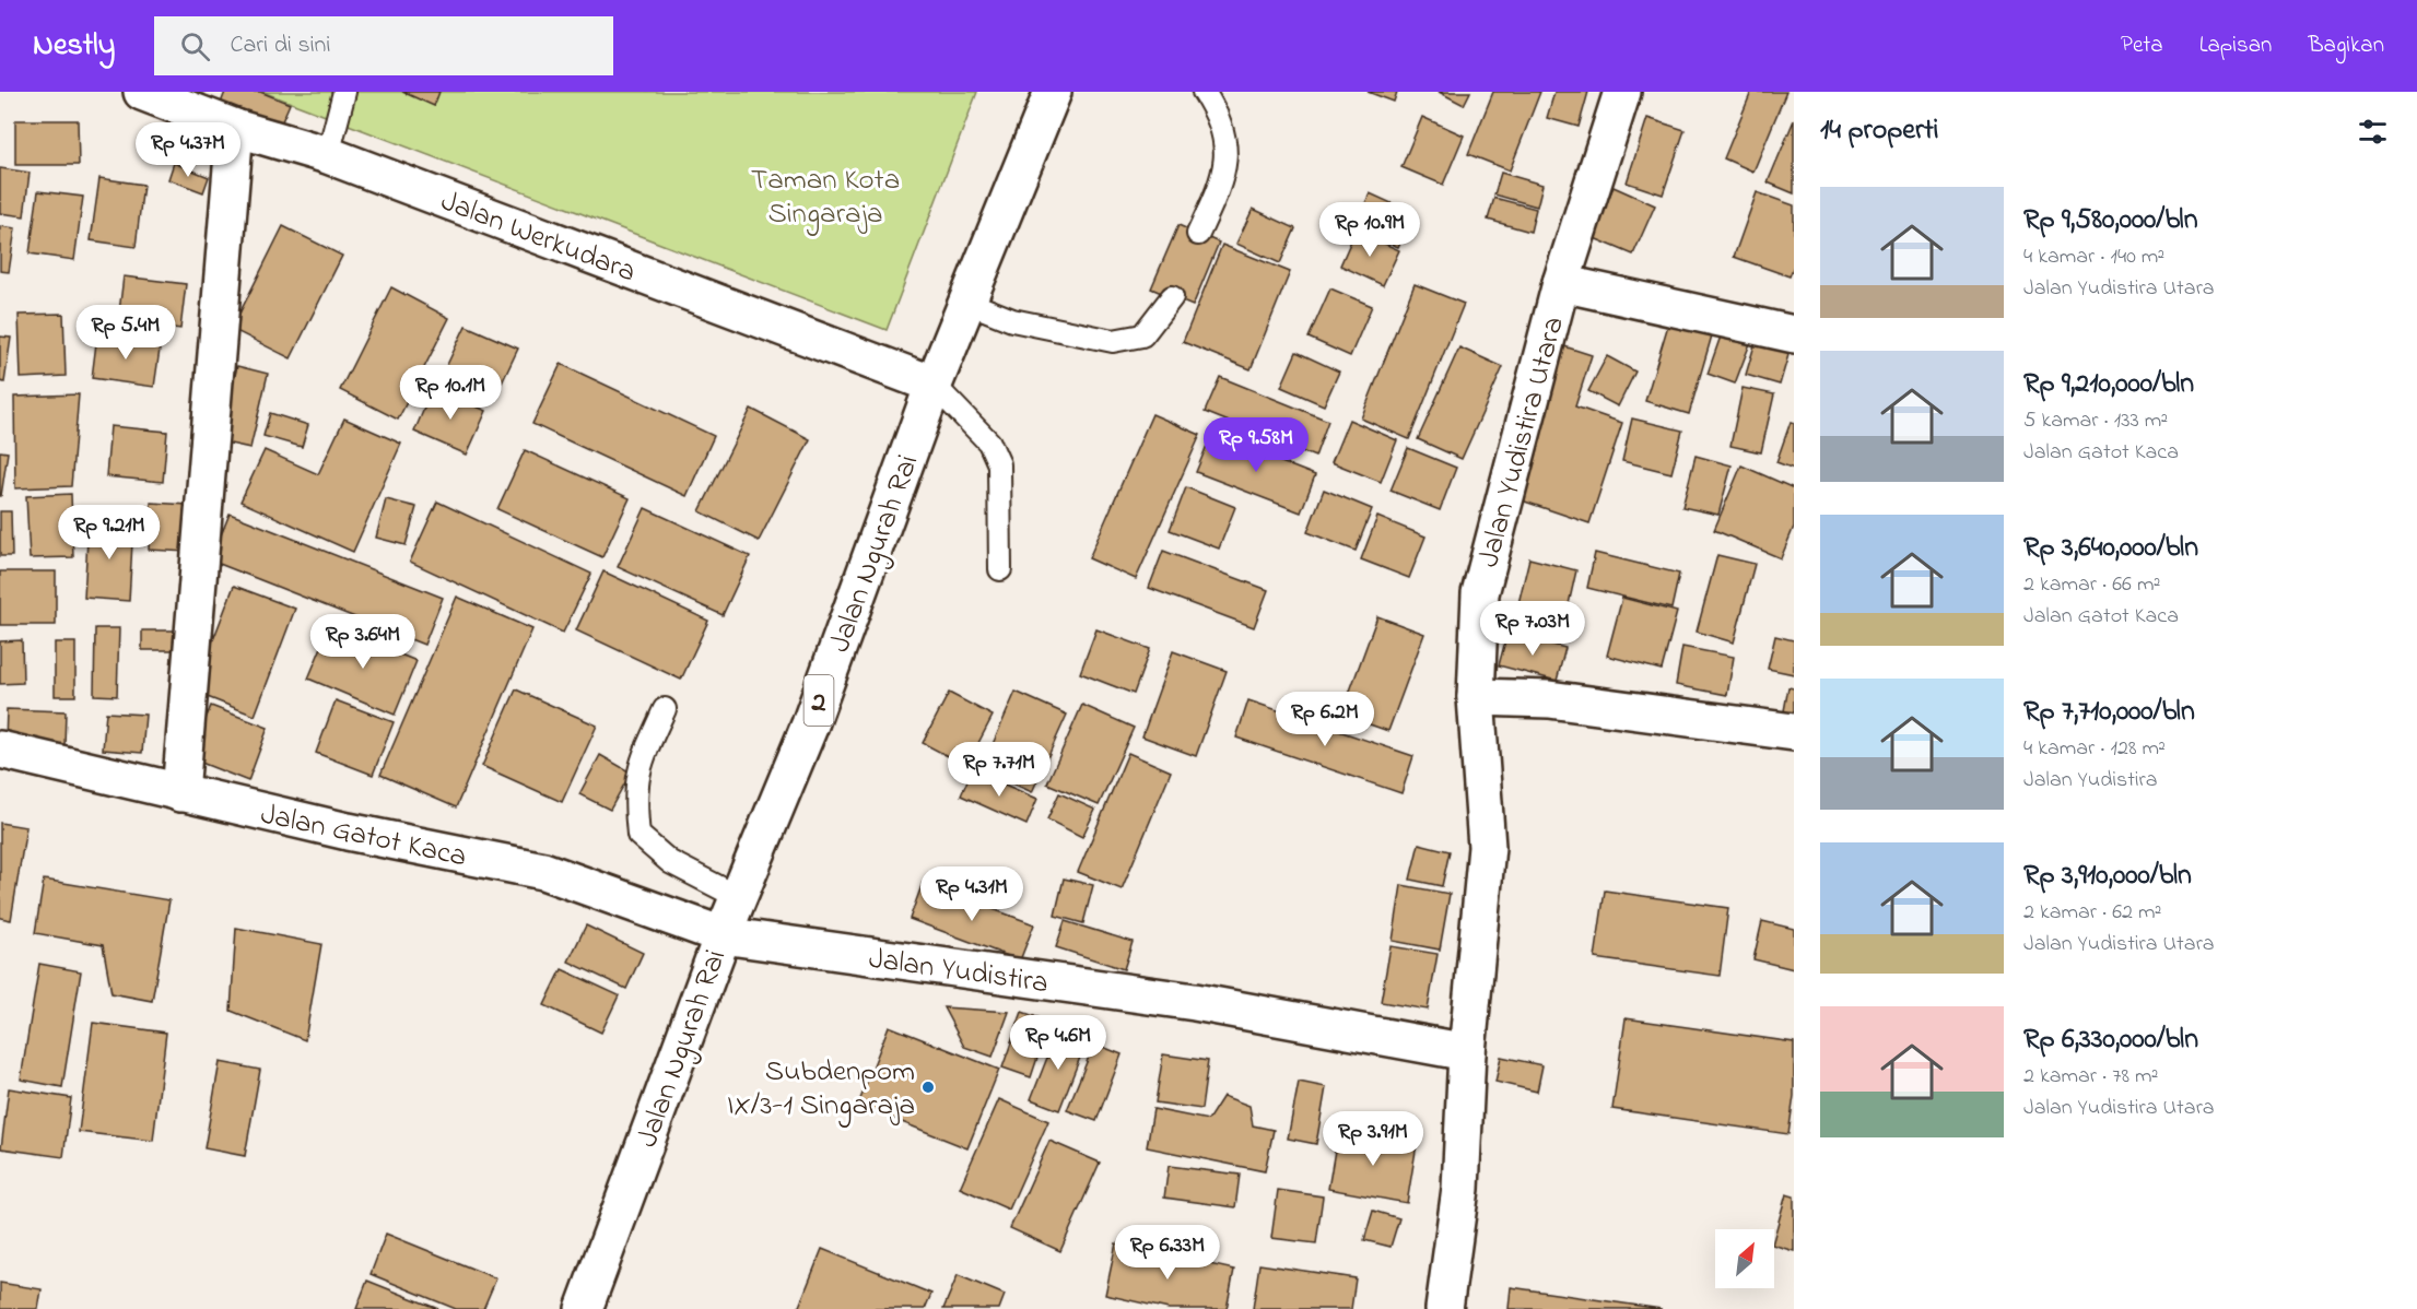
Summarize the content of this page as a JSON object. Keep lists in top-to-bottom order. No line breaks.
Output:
{"streets":{"main road":["Jalan Werkudara","Jalan Yudistira Utara","Jalan Ngurah Rai","2","Jalan Gatot Kaca","Jalan Yudistira"]},"crossings":[["Jalan Werkudara","Jalan Ngurah Rai"],["Jalan Yudistira Utara","Jalan Yudistira"],["Jalan Ngurah Rai","Jalan Gatot Kaca"],["Jalan Ngurah Rai","Jalan Yudistira"],["Jalan Gatot Kaca","Jalan Yudistira"]],"parks":["Taman Kota Singaraja"],"places":["Subdenpom IX/3-1 Singaraja"],"north":"top right","page":{"header":"Nestly","search":"Cari di sini","nav":["Peta","Lapisan","Bagikan"],"heading":"14 properti","price":["Rp 4.37M","Rp 10.9M","Rp 5.4M","Rp 10.1M","Rp 9.58M","Rp 9.21M","Rp 7.03M","Rp 3.64M","Rp 6.2M","Rp 7.71M","Rp 4.31M","Rp 4.6M","Rp 3.91M","Rp 6.33M"],"list":[{"name":"Rp 9,580,000/bln","note":"4 kamar · 140 m² · Jalan Yudistira Utara"},{"name":"Rp 9,210,000/bln","note":"5 kamar · 133 m² · Jalan Gatot Kaca"},{"name":"Rp 3,640,000/bln","note":"2 kamar · 66 m² · Jalan Gatot Kaca"},{"name":"Rp 7,710,000/bln","note":"4 kamar · 128 m² · Jalan Yudistira"},{"name":"Rp 3,910,000/bln","note":"2 kamar · 62 m² · Jalan Yudistira Utara"},{"name":"Rp 6,330,000/bln","note":"2 kamar · 78 m² · Jalan Yudistira Utara"}]}}
